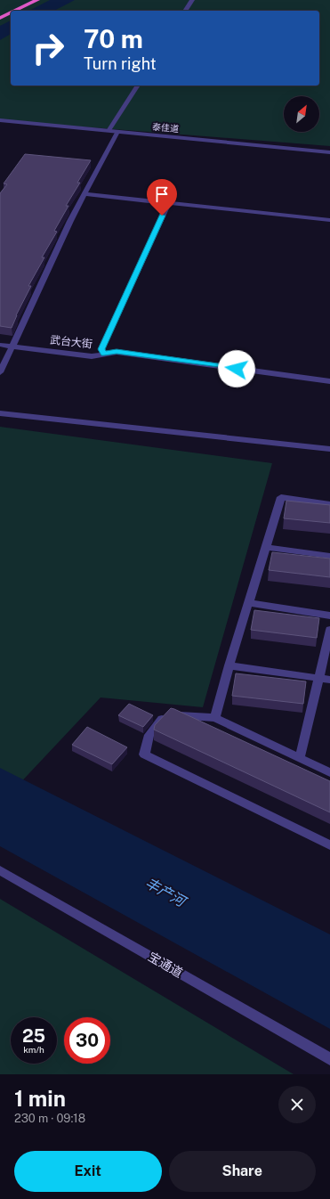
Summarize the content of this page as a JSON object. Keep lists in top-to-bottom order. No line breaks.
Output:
{"streets":{"street":["泰佳道","武台大街","宝通道"]},"water":["丰产河"],"north":"top right","page":{"turn":["70 m","Turn right"],"speed":"25 km/h","limit":"30","heading":["1 min","230 m · 09:18"],"buttons":["Exit","Share"]}}
